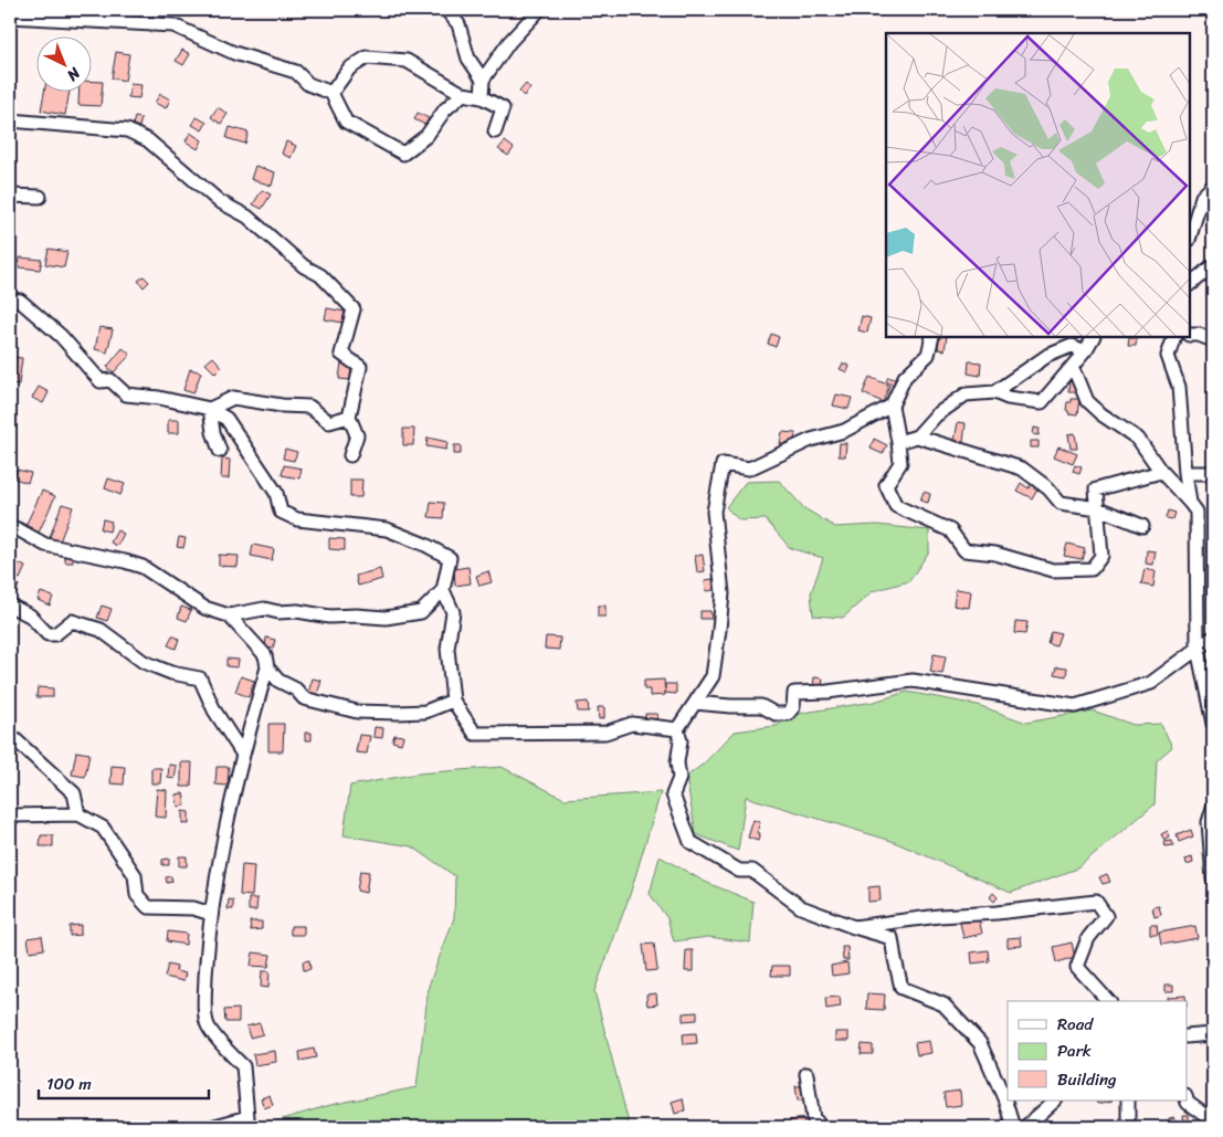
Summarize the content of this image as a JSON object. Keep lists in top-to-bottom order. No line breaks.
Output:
{"legend":["Road","Park","Building"],"scale_bar":"100 m","north":"bottom right"}
